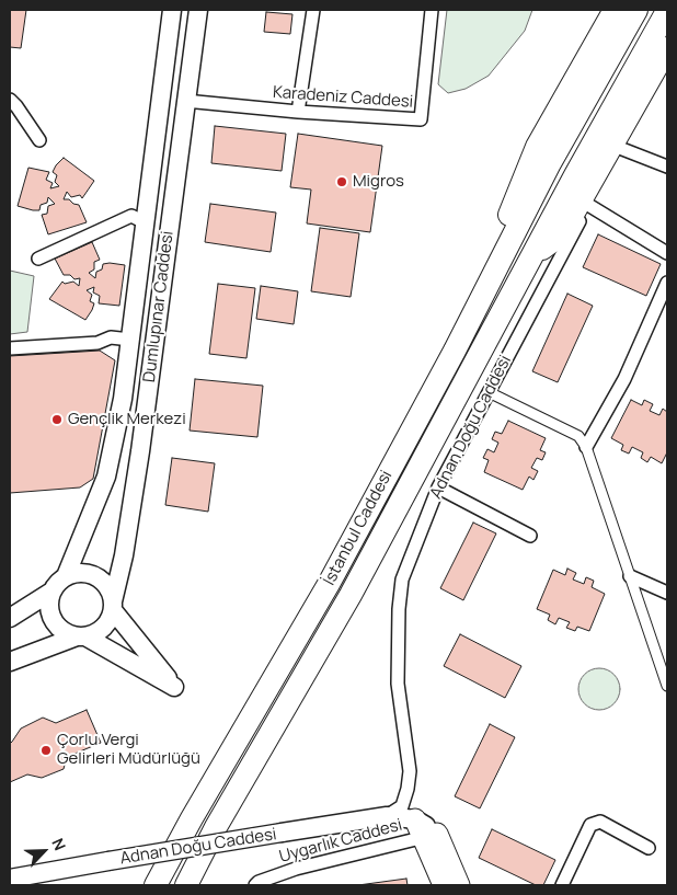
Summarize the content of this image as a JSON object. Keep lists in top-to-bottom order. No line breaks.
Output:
{"streets":{"highway":["İstanbul Caddesi"],"main road":["Dumlupınar Caddesi","Adnan Doğu Caddesi"],"street":["Karadeniz Caddesi","Uygarlık Caddesi"]},"crossings":[["Karadeniz Caddesi","Dumlupınar Caddesi"],["Adnan Doğu Caddesi","Uygarlık Caddesi"]],"places":["Migros","Gençlik Merkezi","Çorlu Vergi Gelirleri Müdürlüğü"],"north":"top right"}
